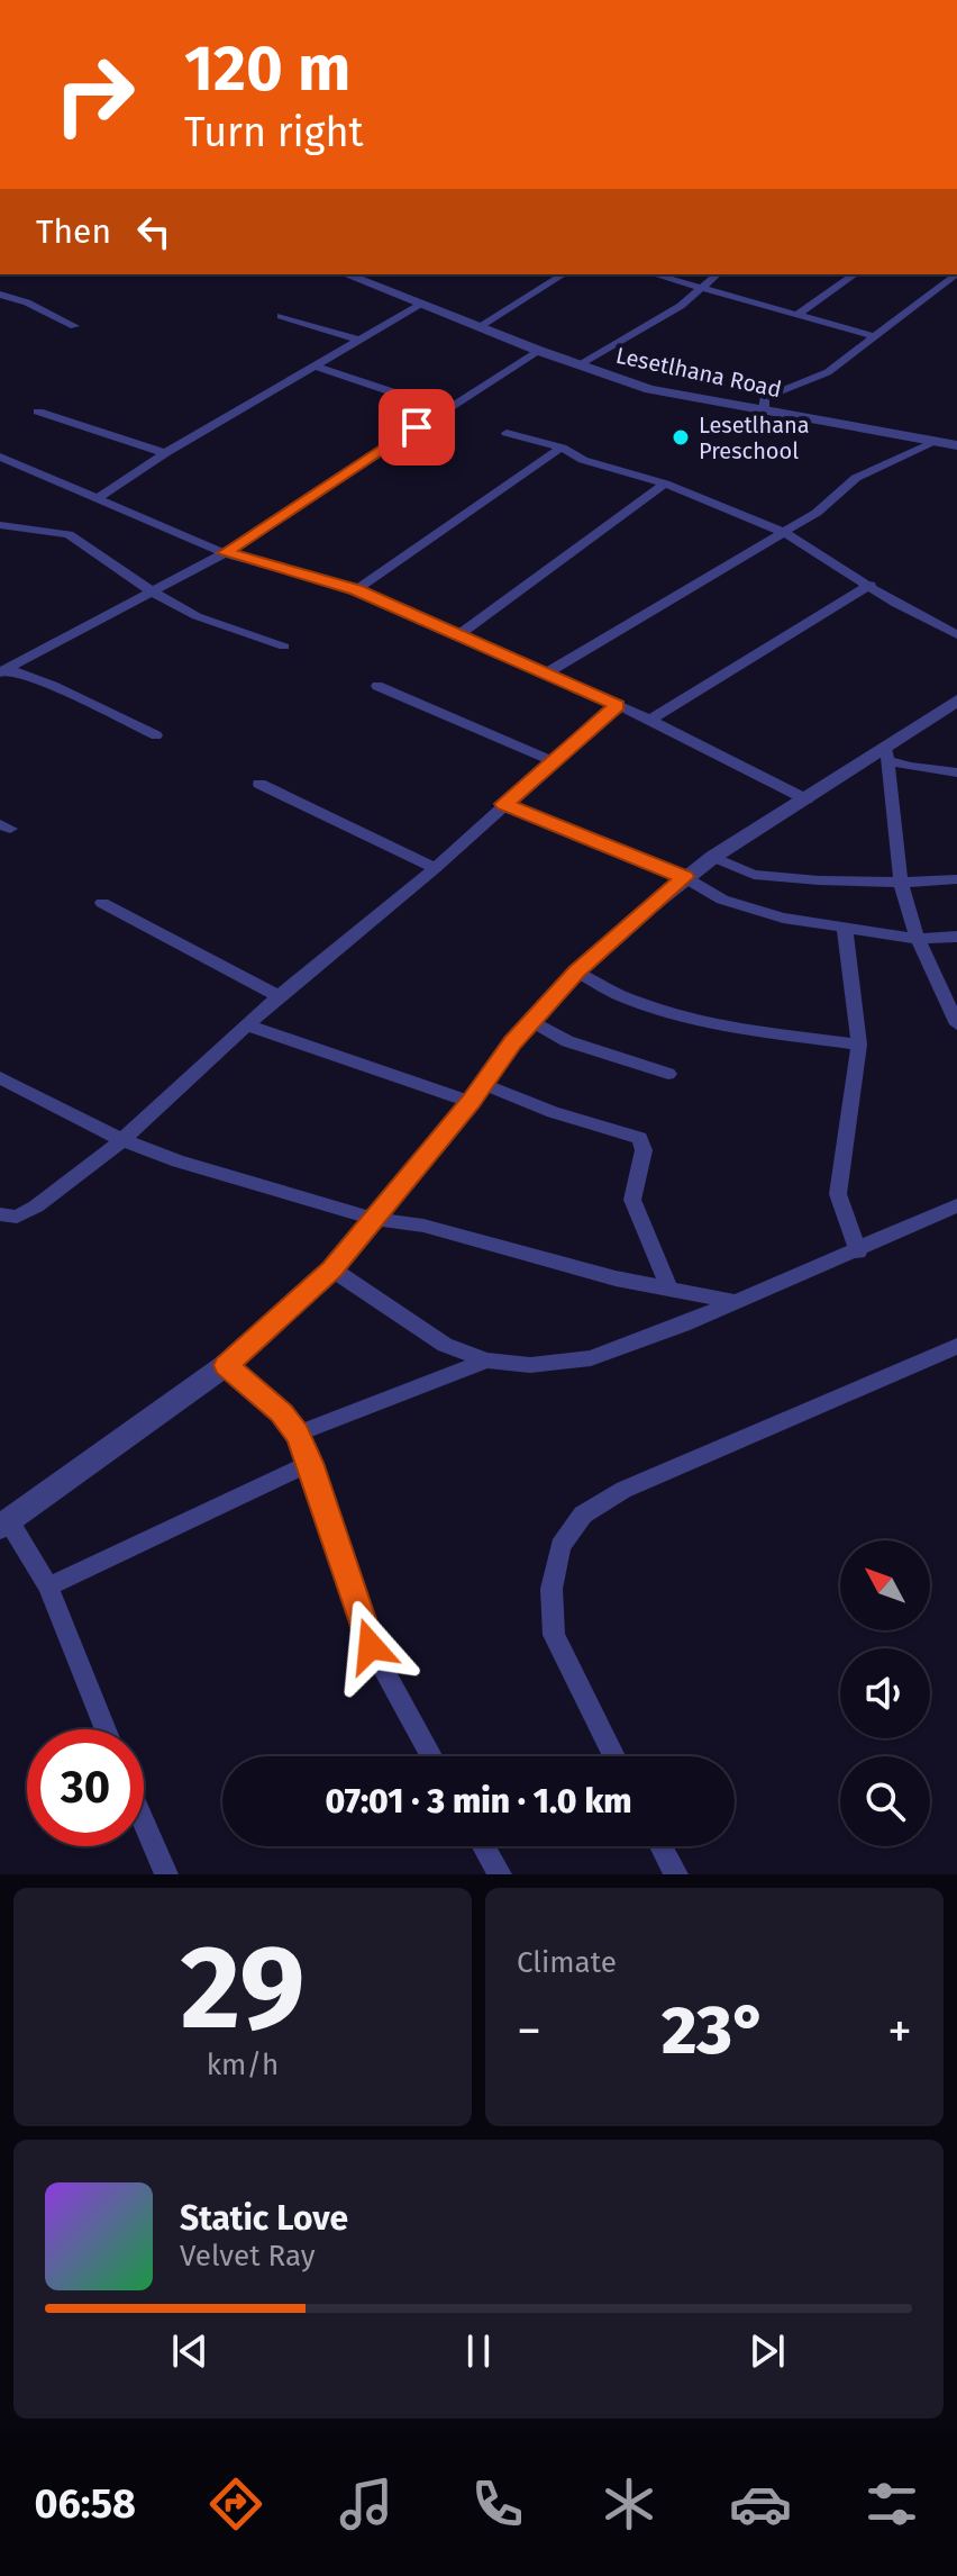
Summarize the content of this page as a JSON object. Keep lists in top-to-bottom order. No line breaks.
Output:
{"streets":{"street":["Lesetlhana Road"]},"places":["Lesetlhana Preschool"],"north":"top left","page":{"turn":["120 m","Turn right"],"then":"Then","limit":"30","trip":"07:01 · 3 min · 1.0 km","tile":[["29","km/h"],"Climate"],"heat":["−","23°","+"],"song":["Static Love","Velvet Ray"],"tabs":"06:58"}}
